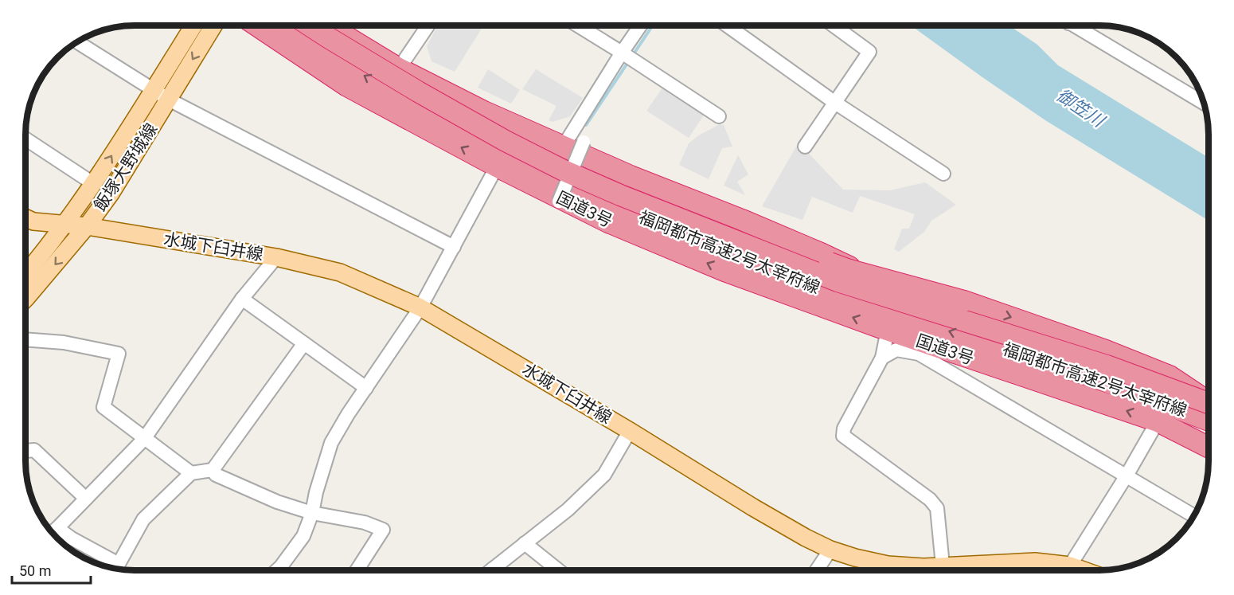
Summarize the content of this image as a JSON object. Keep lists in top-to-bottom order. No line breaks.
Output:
{"streets":{"highway":["国道3号","福岡都市高速2号太宰府線"],"main road":["飯塚大野城線","水城下臼井線"]},"crossings":[["飯塚大野城線","水城下臼井線"]],"water":["御笠川"],"scale_bar":"50 m"}
